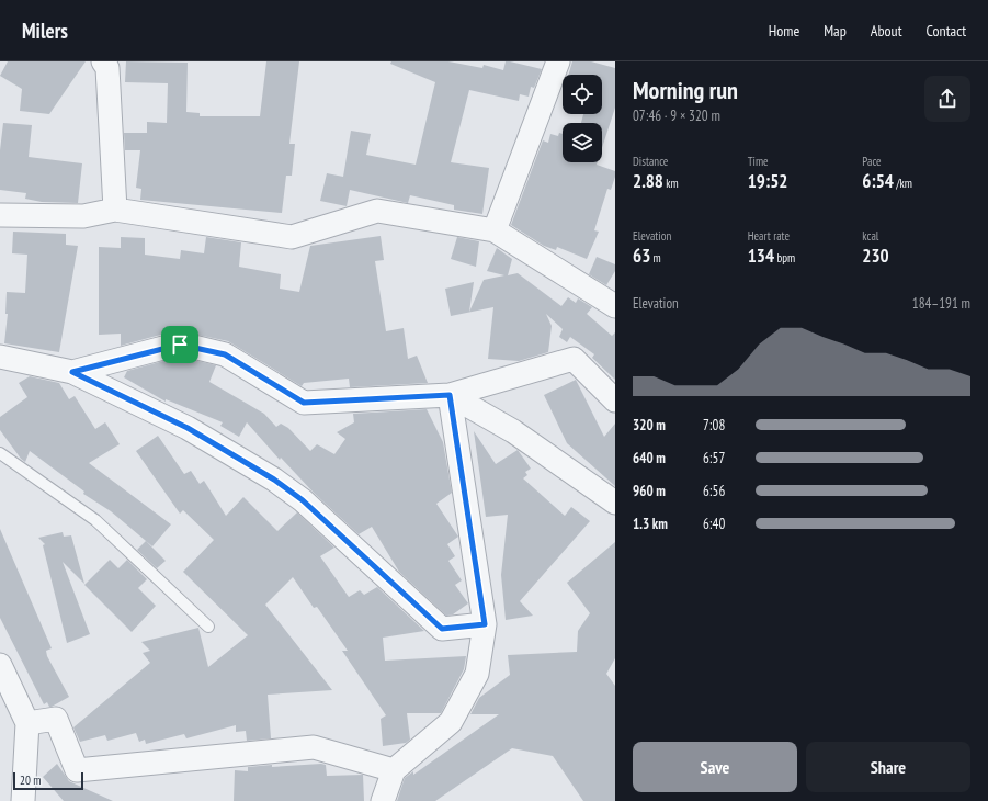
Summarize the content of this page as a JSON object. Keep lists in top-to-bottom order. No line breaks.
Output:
{"scale_bar":"20 m","page":{"header":"Milers","nav":["Home","Map","About","Contact"],"heading":["Morning run","07:46 · 9 × 320 m"],"stats":[["Distance","2.88 km"],["Time","19:52"],["Pace","6:54 /km"],["Elevation","63 m"],["Heart rate","134 bpm"],["kcal","230"]],"chart":["Elevation","184–191 m"],"list":[{"name":"320 m","note":"7:08"},{"name":"640 m","note":"6:57"},{"name":"960 m","note":"6:56"},{"name":"1.3 km","note":"6:40"}],"buttons":["Save","Share"],"scale":"20 m"}}
